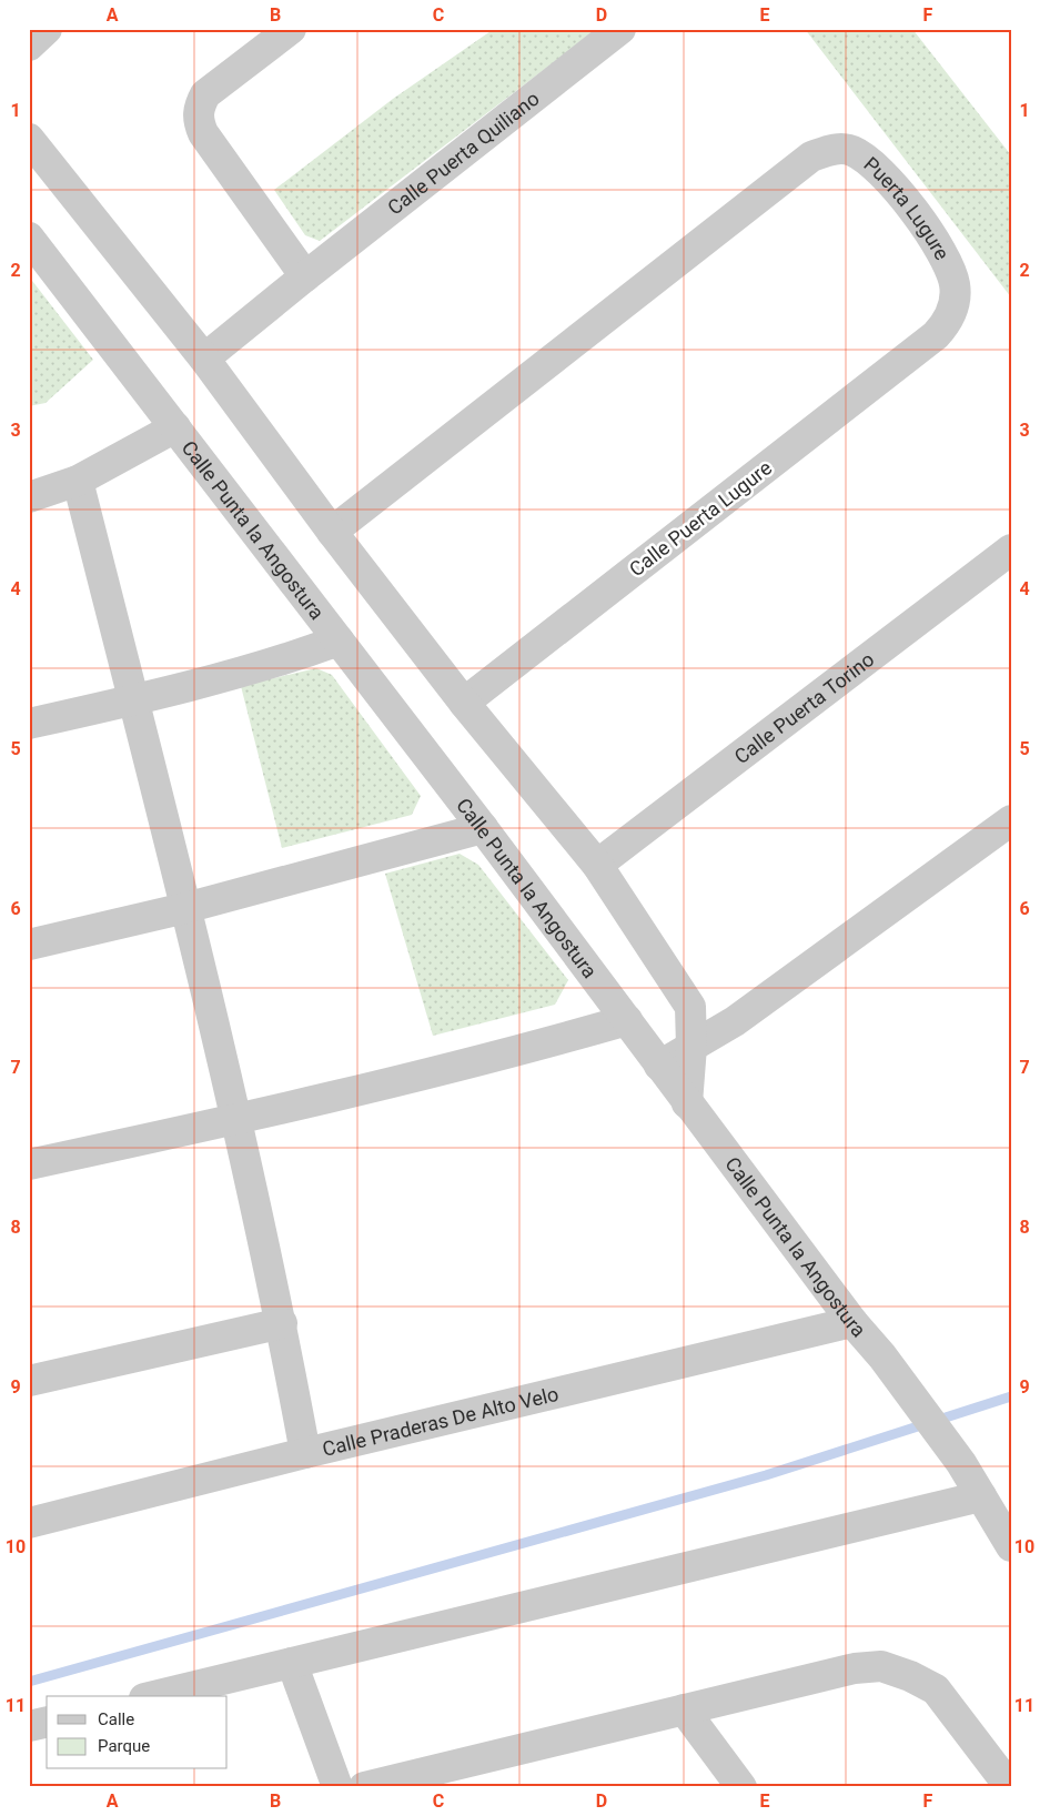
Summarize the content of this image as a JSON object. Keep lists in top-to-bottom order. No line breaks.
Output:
{"streets":{"street":["Calle Puerta Quiliano","Puerta Lugure","Calle Puerta Lugure","Calle Punta la Angostura","Calle Puerta Torino","Calle Praderas De Alto Velo"]},"crossings":[["Puerta Lugure","Calle Puerta Lugure"],["Calle Punta la Angostura","Calle Praderas De Alto Velo"]],"legend":["Calle","Parque"],"grid":{"columns":["A","B","C","D","E","F"],"rows":["1","2","3","4","5","6","7","8","9","10","11"]}}
